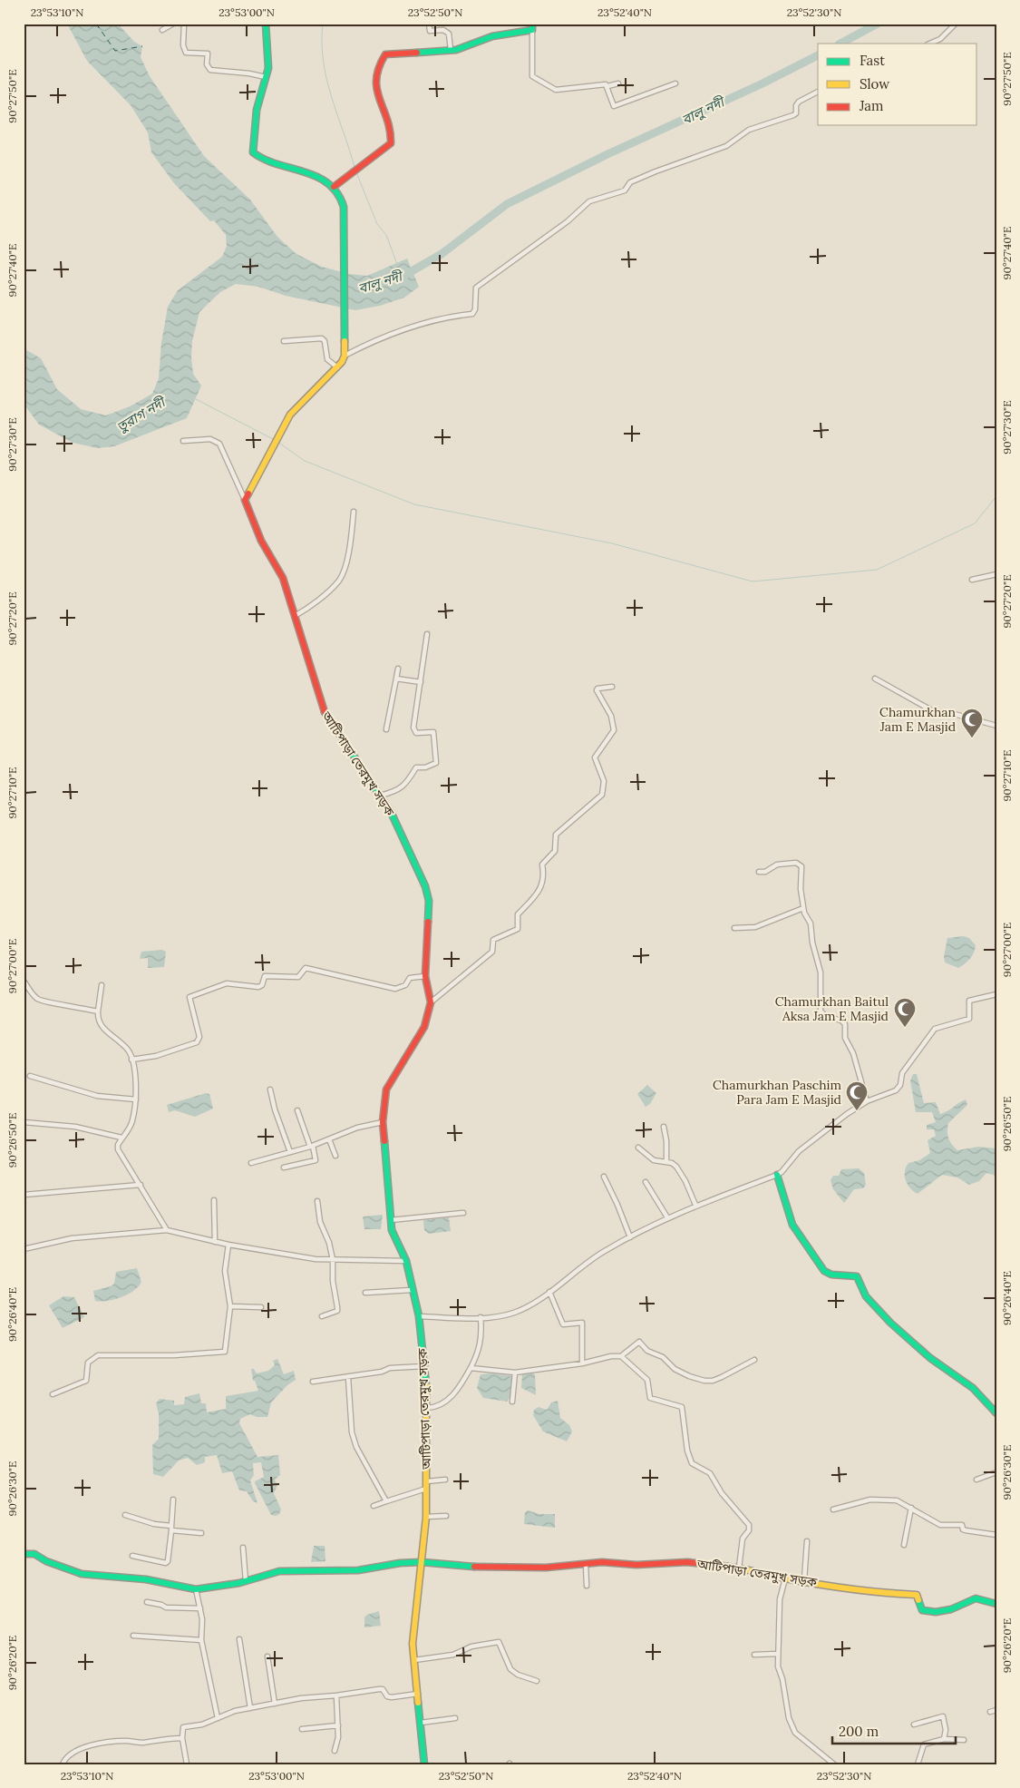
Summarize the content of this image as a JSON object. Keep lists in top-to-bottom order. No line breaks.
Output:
{"streets":{"main road":["আটিপাড়া তেরমুখ সড়ক"]},"water":["বালু নদী","তুরাগ নদী"],"places":{"mosque":["Chamurkhan Jam E Masjid","Chamurkhan Baitul Aksa Jam E Masjid","Chamurkhan Paschim Para Jam E Masjid"]},"legend":["Fast","Slow","Jam"],"scale_bar":"200 m","coordinates":["23°53'10\"N","23°53'00\"N","23°52'50\"N","23°52'40\"N","23°52'30\"N","90°27'50\"E","90°27'40\"E","90°27'30\"E","90°27'20\"E","90°27'10\"E","90°27'00\"E","90°26'50\"E","90°26'40\"E","90°26'30\"E","90°26'20\"E"]}
